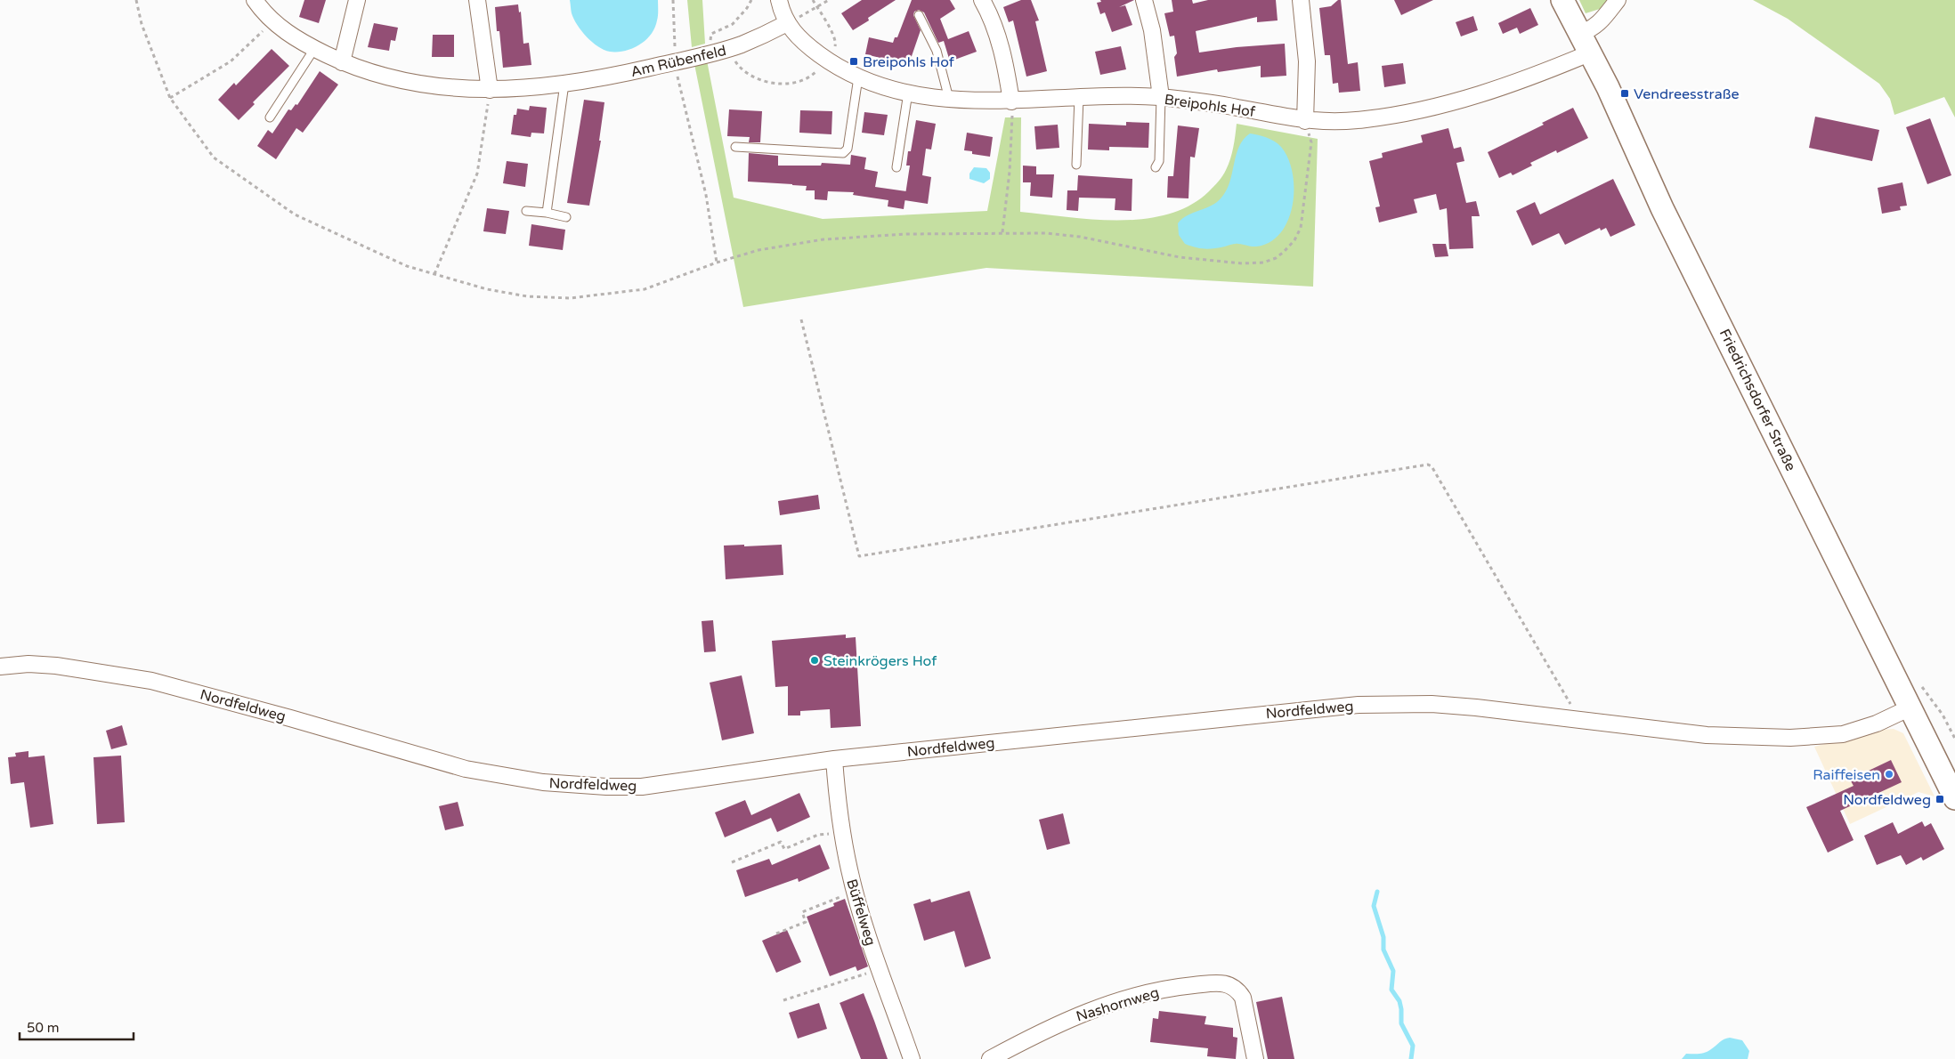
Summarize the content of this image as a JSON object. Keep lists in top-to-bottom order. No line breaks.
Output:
{"streets":{"main road":["Friedrichsdorfer Straße"],"street":["Am Rübenfeld","Breipohls Hof","Nordfeldweg","Büffelweg","Nashornweg"]},"crossings":[["Am Rübenfeld","Breipohls Hof"],["Breipohls Hof","Friedrichsdorfer Straße"],["Friedrichsdorfer Straße","Nordfeldweg"],["Nordfeldweg","Büffelweg"]],"places":{"transit":["Breipohls Hof","Vendreesstraße","Nordfeldweg"],"other":["Steinkrögers Hof","Raiffeisen"]},"scale_bar":"50 m"}
